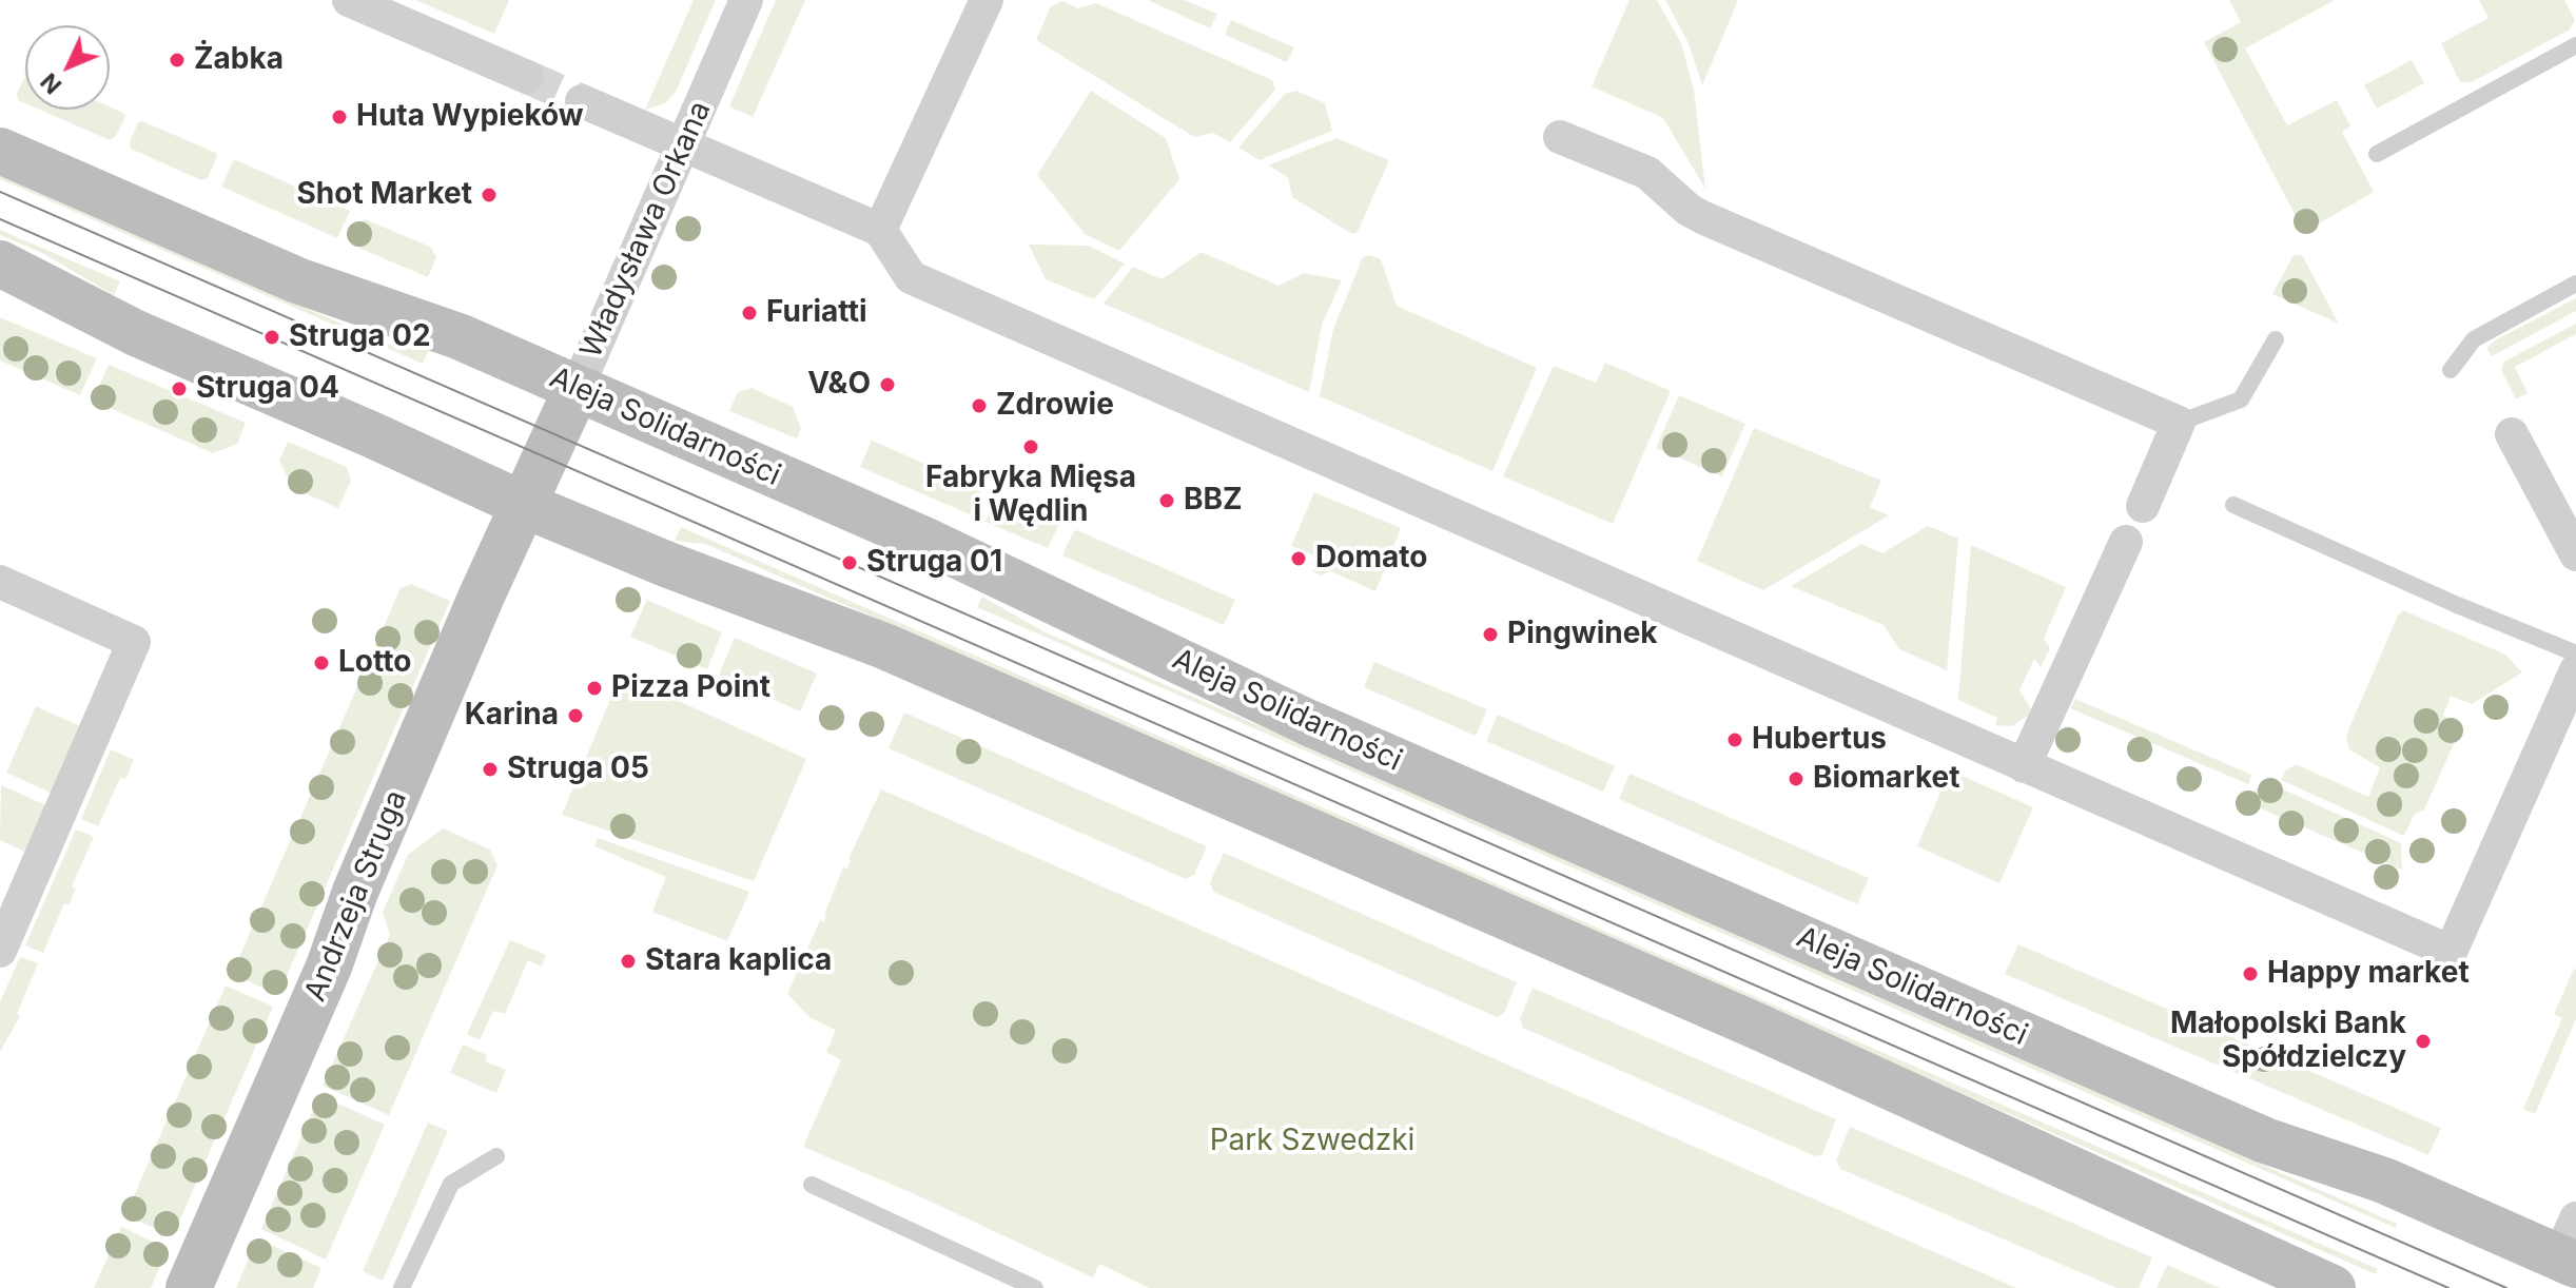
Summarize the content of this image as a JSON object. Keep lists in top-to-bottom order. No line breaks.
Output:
{"streets":{"street":["Władysława Orkana","Aleja Solidarności","Andrzeja Struga"]},"crossings":[["Władysława Orkana","Aleja Solidarności"],["Władysława Orkana","Andrzeja Struga"]],"parks":["Park Szwedzki"],"places":["Żabka","Huta Wypieków","Shot Market","Furiatti","Struga 02","V&O","Struga 04","Zdrowie","Fabryka Mięsa i Wędlin","BBZ","Domato","Struga 01","Pingwinek","Lotto","Pizza Point","Karina","Hubertus","Struga 05","Biomarket","Stara kaplica","Happy market","Małopolski Bank Spółdzielczy"],"north":"bottom left"}
